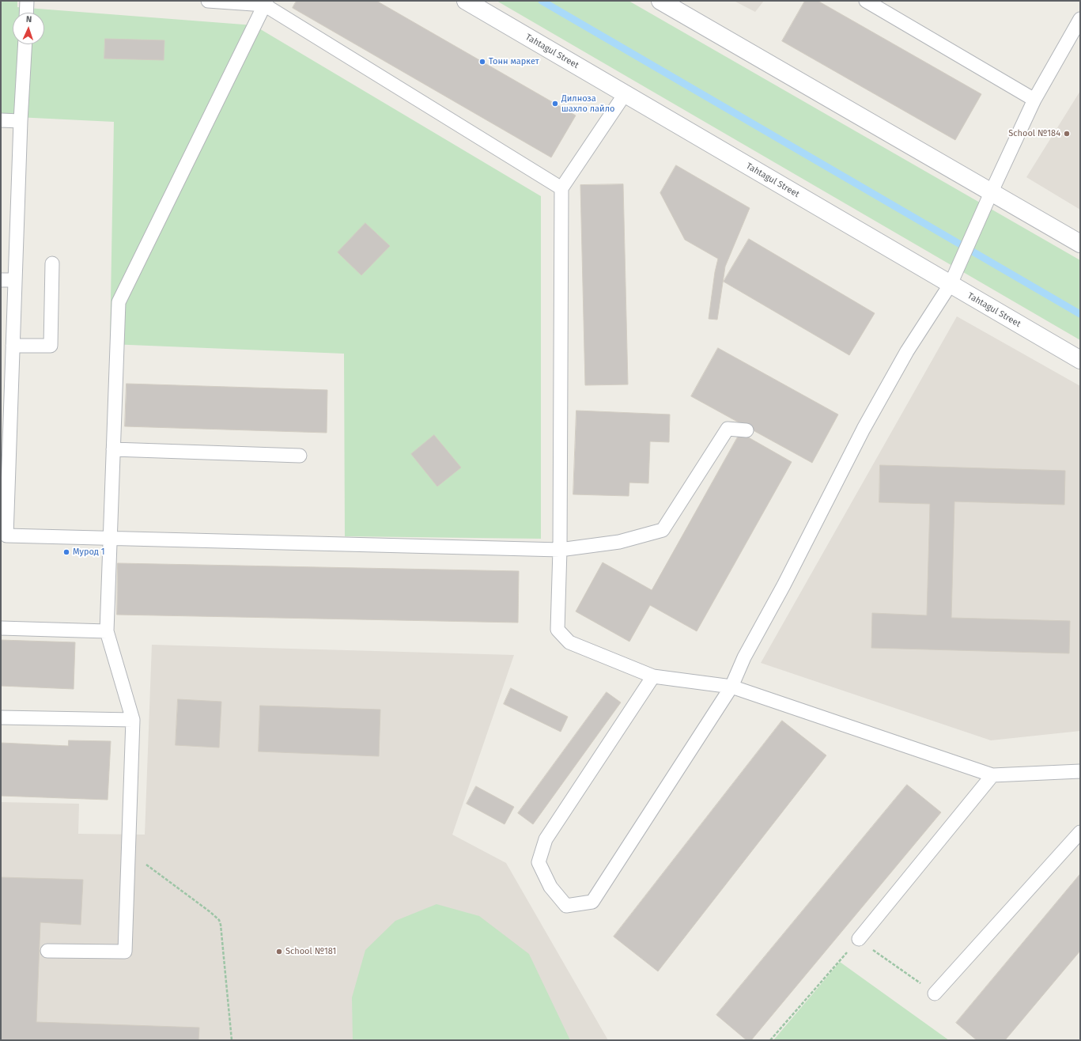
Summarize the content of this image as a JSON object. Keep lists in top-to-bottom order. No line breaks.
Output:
{"streets":{"street":["Tahtagul Street"]},"places":["Тонн маркет","Дилноза шахло лайло","School №184","Мурод 1","School №181"],"north":"top"}
